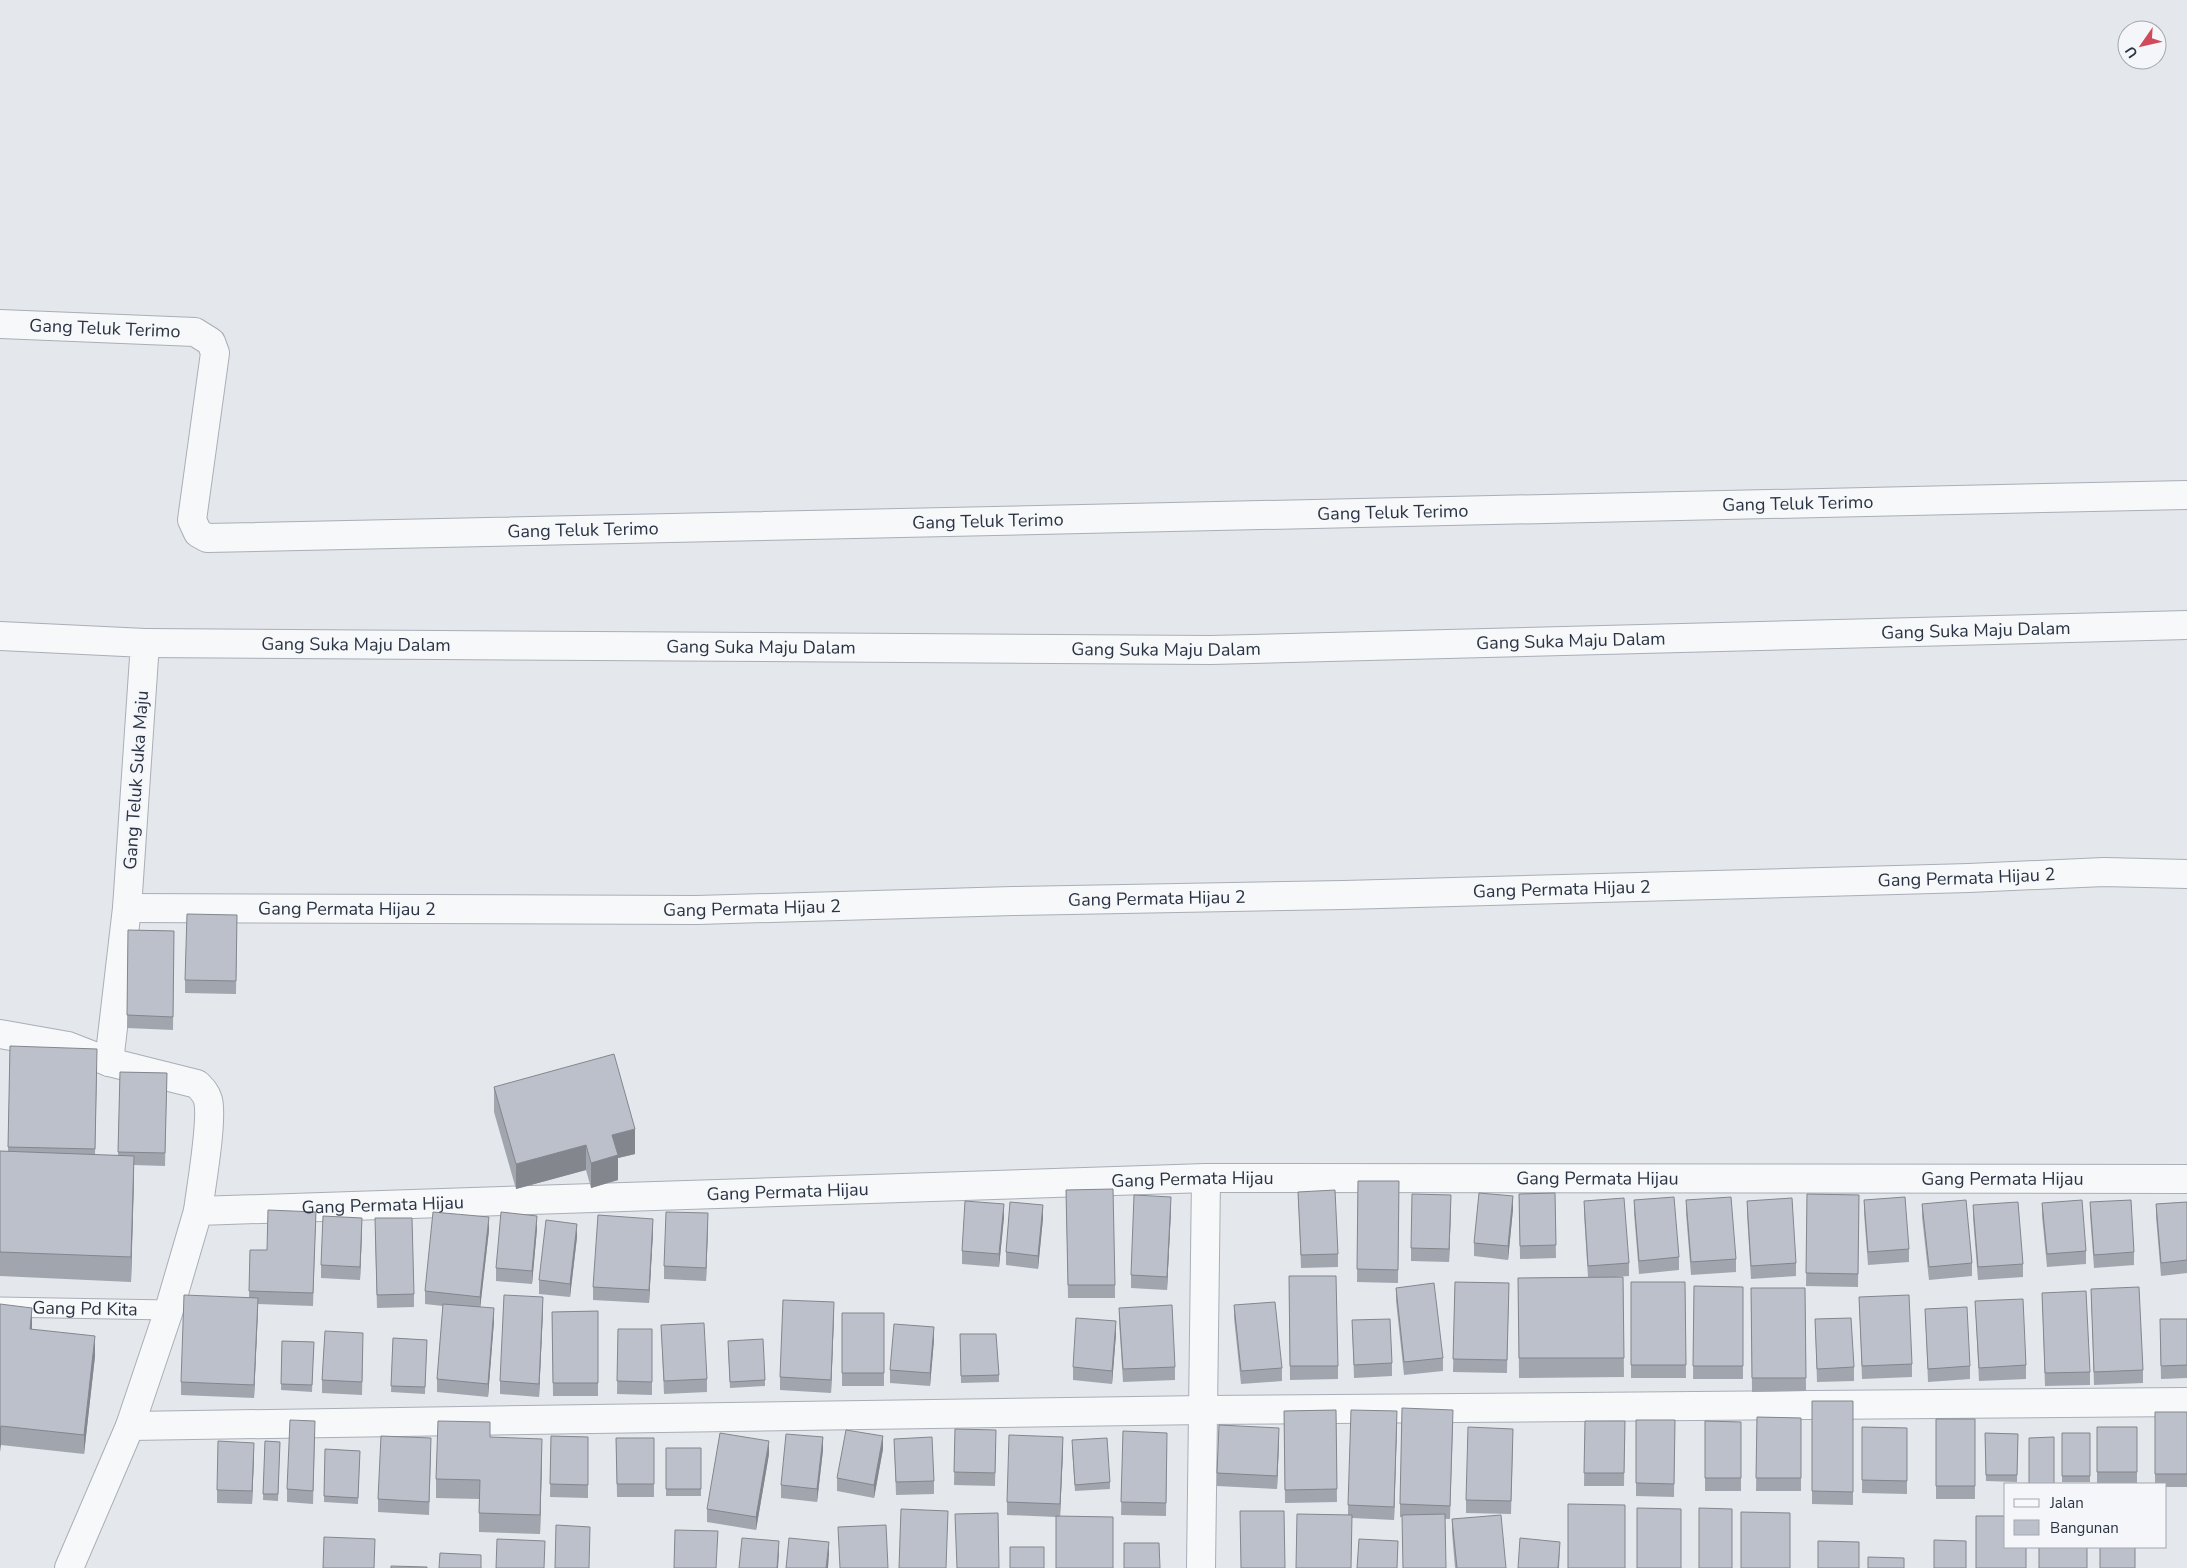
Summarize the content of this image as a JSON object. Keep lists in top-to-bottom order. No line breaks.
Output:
{"streets":{"street":["Gang Teluk Terimo","Gang Suka Maju Dalam","Gang Teluk Suka Maju","Gang Permata Hijau 2","Gang Permata Hijau"],"lane":["Gang Pd Kita"]},"crossings":[["Gang Suka Maju Dalam","Gang Teluk Suka Maju"],["Gang Teluk Suka Maju","Gang Permata Hijau 2"]],"legend":["Jalan","Bangunan"],"north":"bottom left"}
